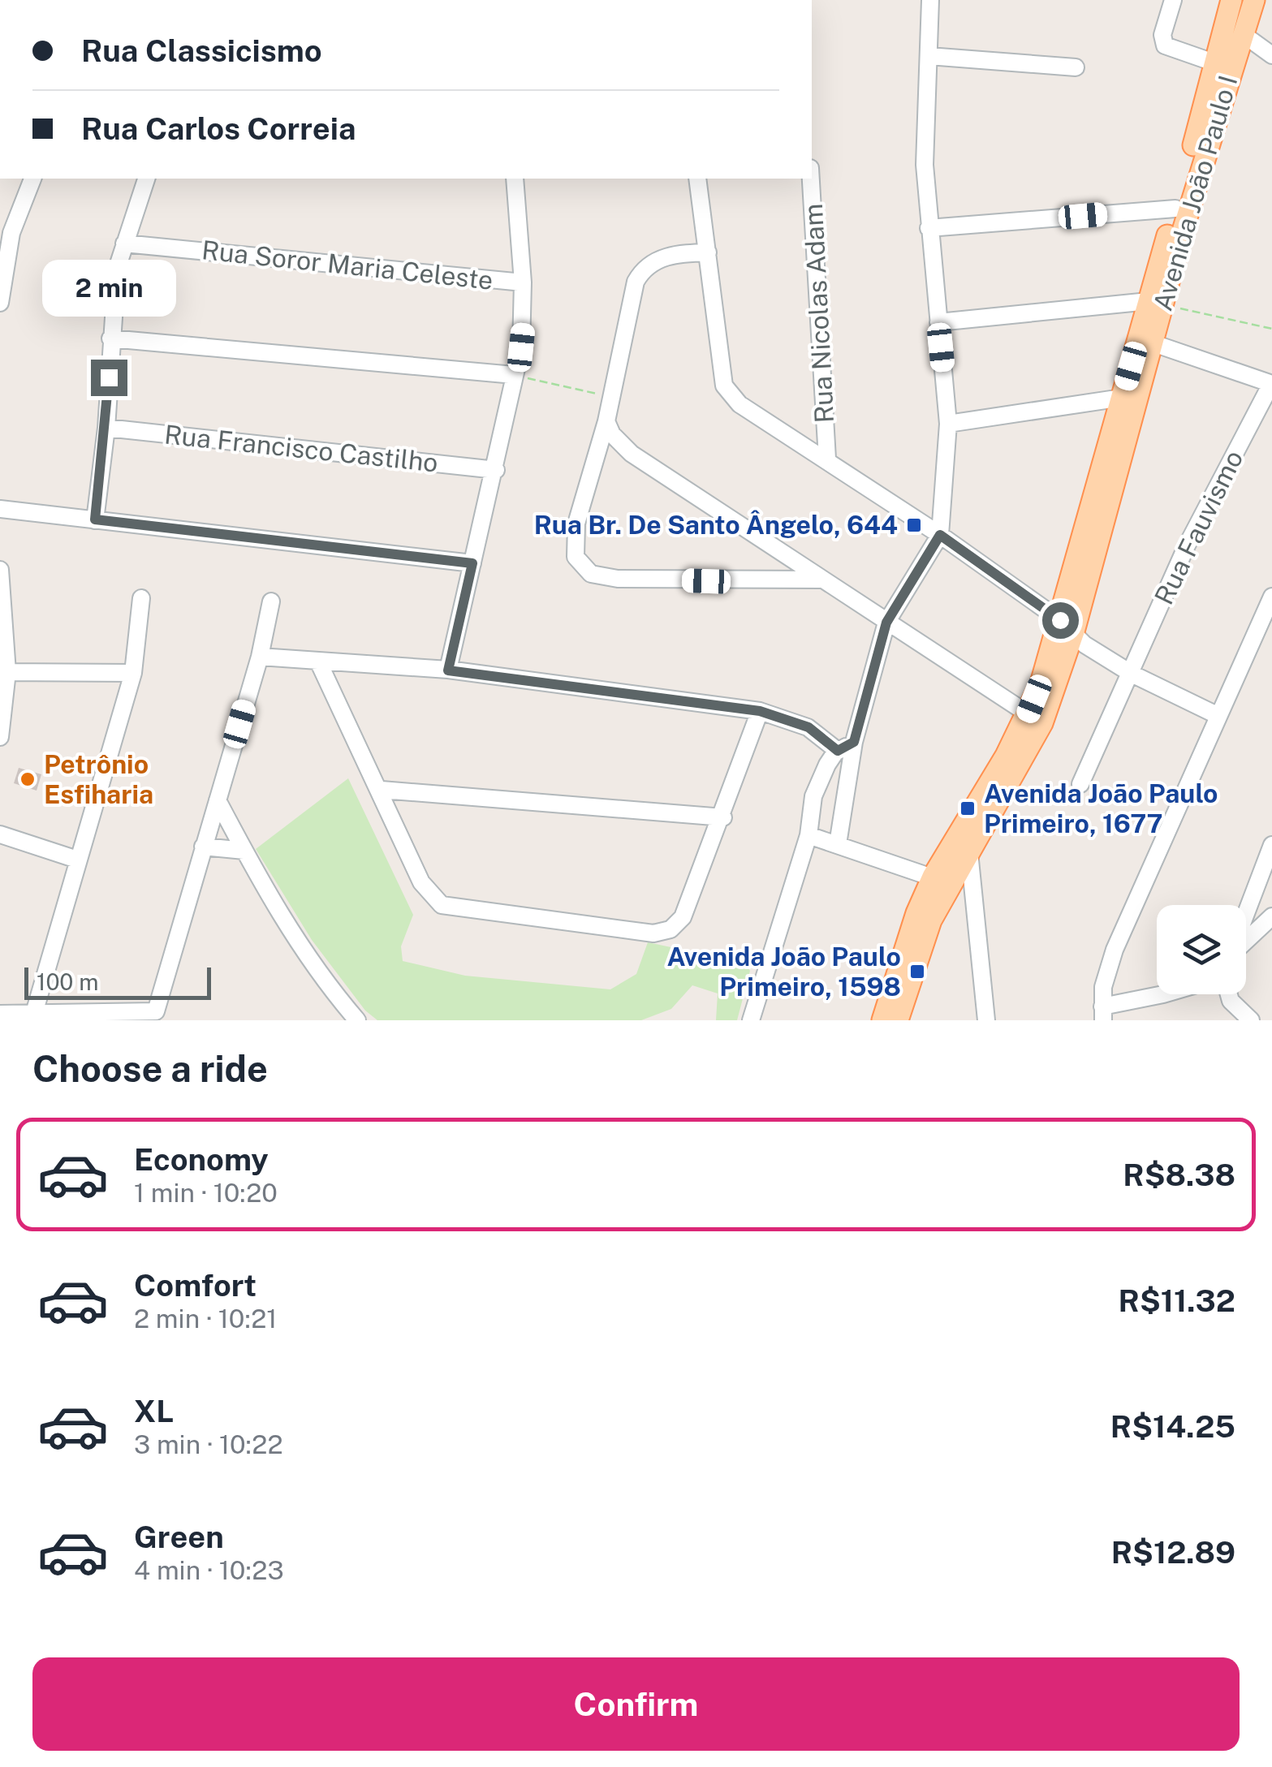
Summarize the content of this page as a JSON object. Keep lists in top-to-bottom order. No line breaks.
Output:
{"streets":{"main road":["Avenida João Paulo I"],"street":["Rua Soror Maria Celeste","Rua Nicolas Adam","Rua Francisco Castilho","Rua Fauvismo"]},"places":{"transit":["Rua Br. De Santo Ângelo, 644","Avenida João Paulo Primeiro, 1677","Avenida João Paulo Primeiro, 1598"],"other":["Petrônio Esfiharia"]},"scale_bar":"100 m","page":{"banner":["Rua Classicismo","Rua Carlos Correia"],"bubble":"2 min","scale":"100 m","heading":"Choose a ride","list":[{"name":"Economy","note":"1 min · 10:20","value":"R$8.38"},{"name":"Comfort","note":"2 min · 10:21","value":"R$11.32"},{"name":"XL","note":"3 min · 10:22","value":"R$14.25"},{"name":"Green","note":"4 min · 10:23","value":"R$12.89"}],"buttons":"Confirm"}}
